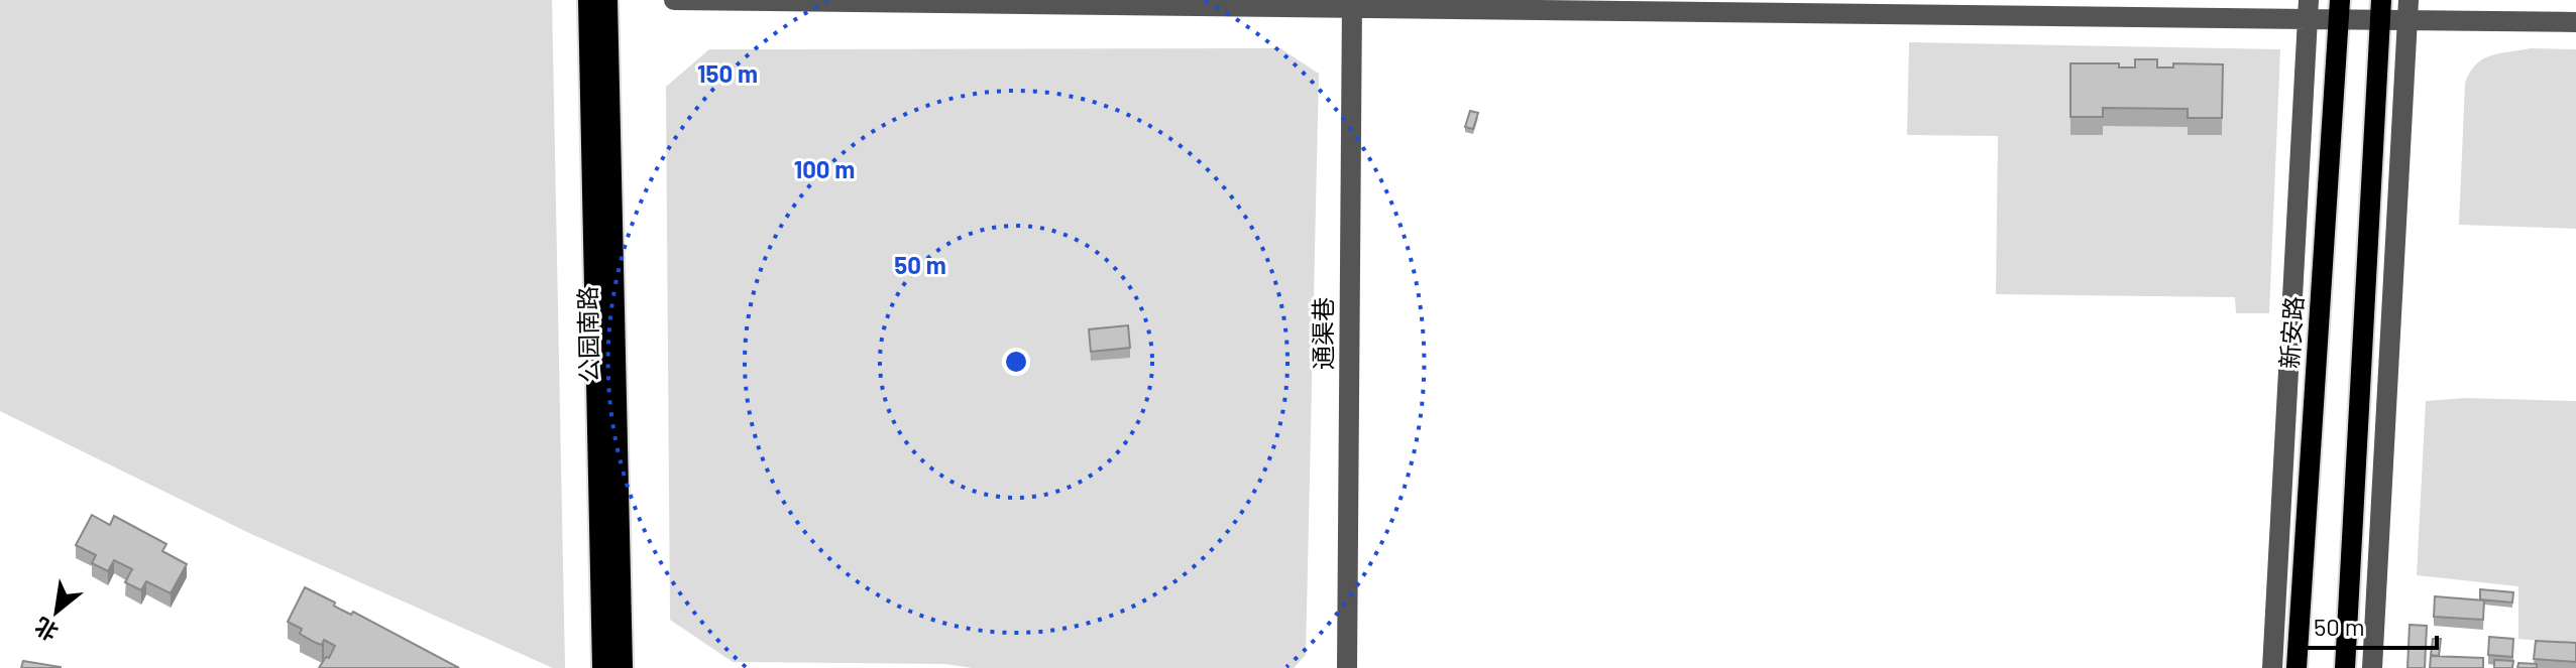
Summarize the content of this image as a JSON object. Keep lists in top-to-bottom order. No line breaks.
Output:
{"streets":{"main road":["新安路","公园南路"],"street":["通渠巷"]},"scale_bar":"50 m","north":"bottom left","rings":["150 m","100 m","50 m"]}
